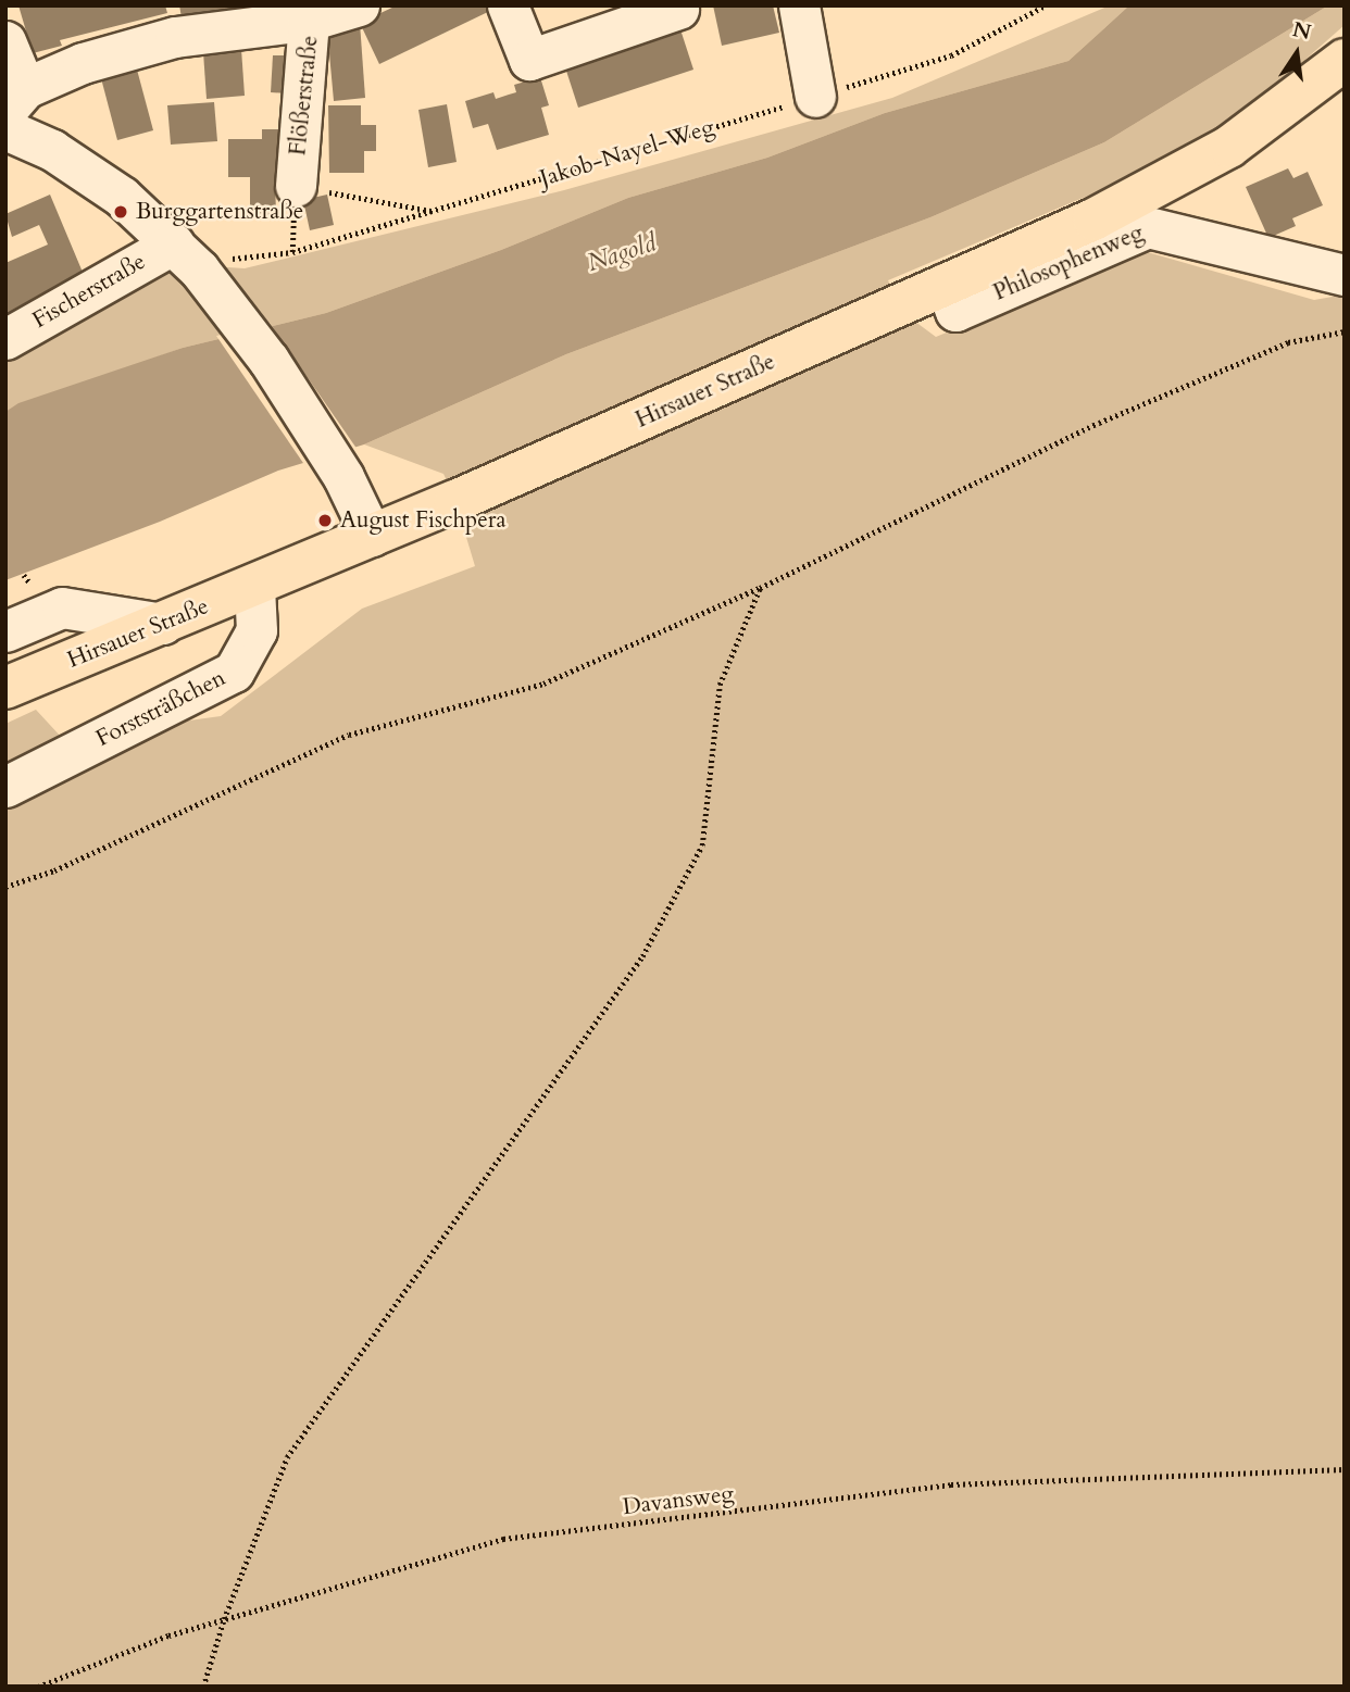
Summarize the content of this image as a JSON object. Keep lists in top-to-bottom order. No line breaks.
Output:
{"streets":{"main road":["Hirsauer Straße"],"street":["Flößerstraße","Philosophenweg","Fischerstraße","Forststräßchen"],"path":["Jakob-Nayel-Weg","Davansweg"]},"crossings":[["Jakob-Nayel-Weg","Fischerstraße"],["Philosophenweg","Hirsauer Straße"],["Hirsauer Straße","Forststräßchen"]],"water":["Nagold"],"places":["Burggartenstraße","August Fischpera"],"north":"top"}
